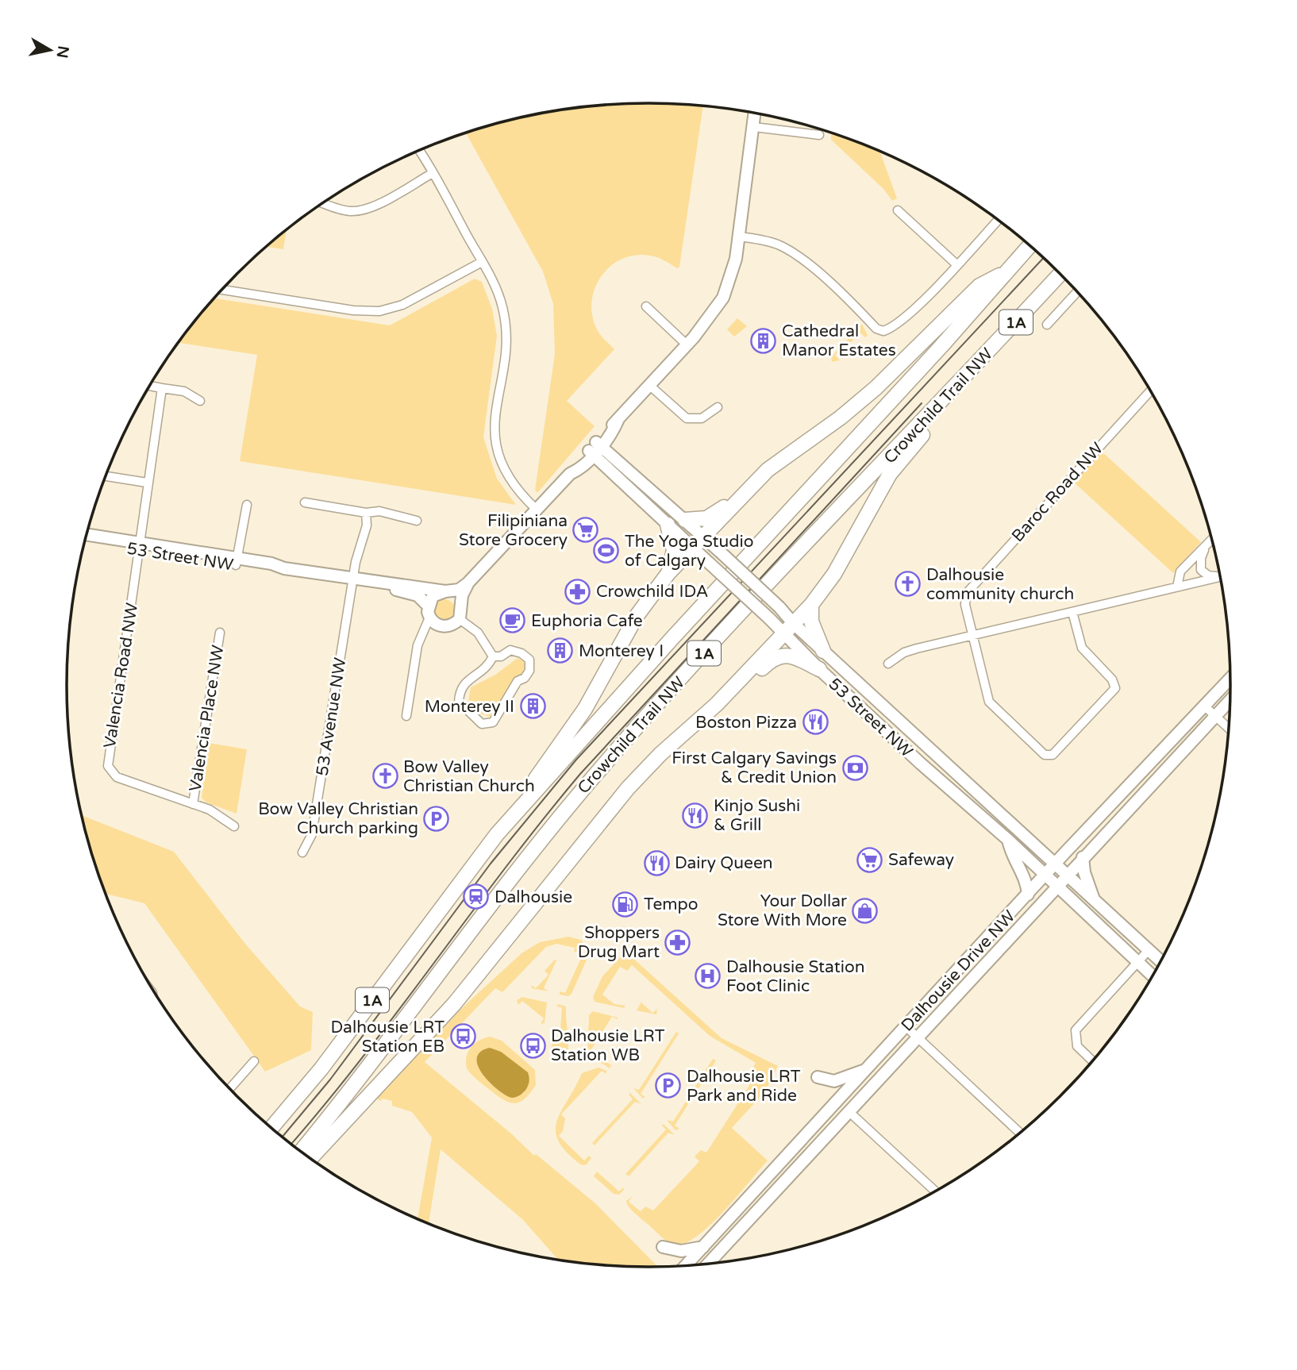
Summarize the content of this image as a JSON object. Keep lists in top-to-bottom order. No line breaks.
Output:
{"streets":{"highway":["1A","Crowchild Trail NW"],"street":["Baroc Road NW","53 Street NW","Valencia Road NW","53 Avenue NW","Valencia Place NW","Dalhousie Drive NW"]},"crossings":[["53 Street NW","Valencia Road NW"],["53 Street NW","53 Avenue NW"],["53 Street NW","Dalhousie Drive NW"],["Valencia Road NW","Valencia Place NW"]],"places":{"building":["Cathedral Manor Estates","Monterey I","Monterey II"],"supermarket":["Filipiniana Store Grocery","Safeway"],"sports":["The Yoga Studio of Calgary"],"church":["Dalhousie community church","Bow Valley Christian Church"],"pharmacy":["Crowchild IDA","Shoppers Drug Mart"],"cafe":["Euphoria Cafe"],"restaurant":["Boston Pizza","Kinjo Sushi & Grill","Dairy Queen"],"bank":["First Calgary Savings & Credit Union"],"parking":["Bow Valley Christian Church parking","Dalhousie LRT Park and Ride"],"station":["Dalhousie"],"fuel station":["Tempo"],"shop":["Your Dollar Store With More"],"hospital":["Dalhousie Station Foot Clinic"],"bus stop":["Dalhousie LRT Station EB","Dalhousie LRT Station WB"]},"north":"right"}
